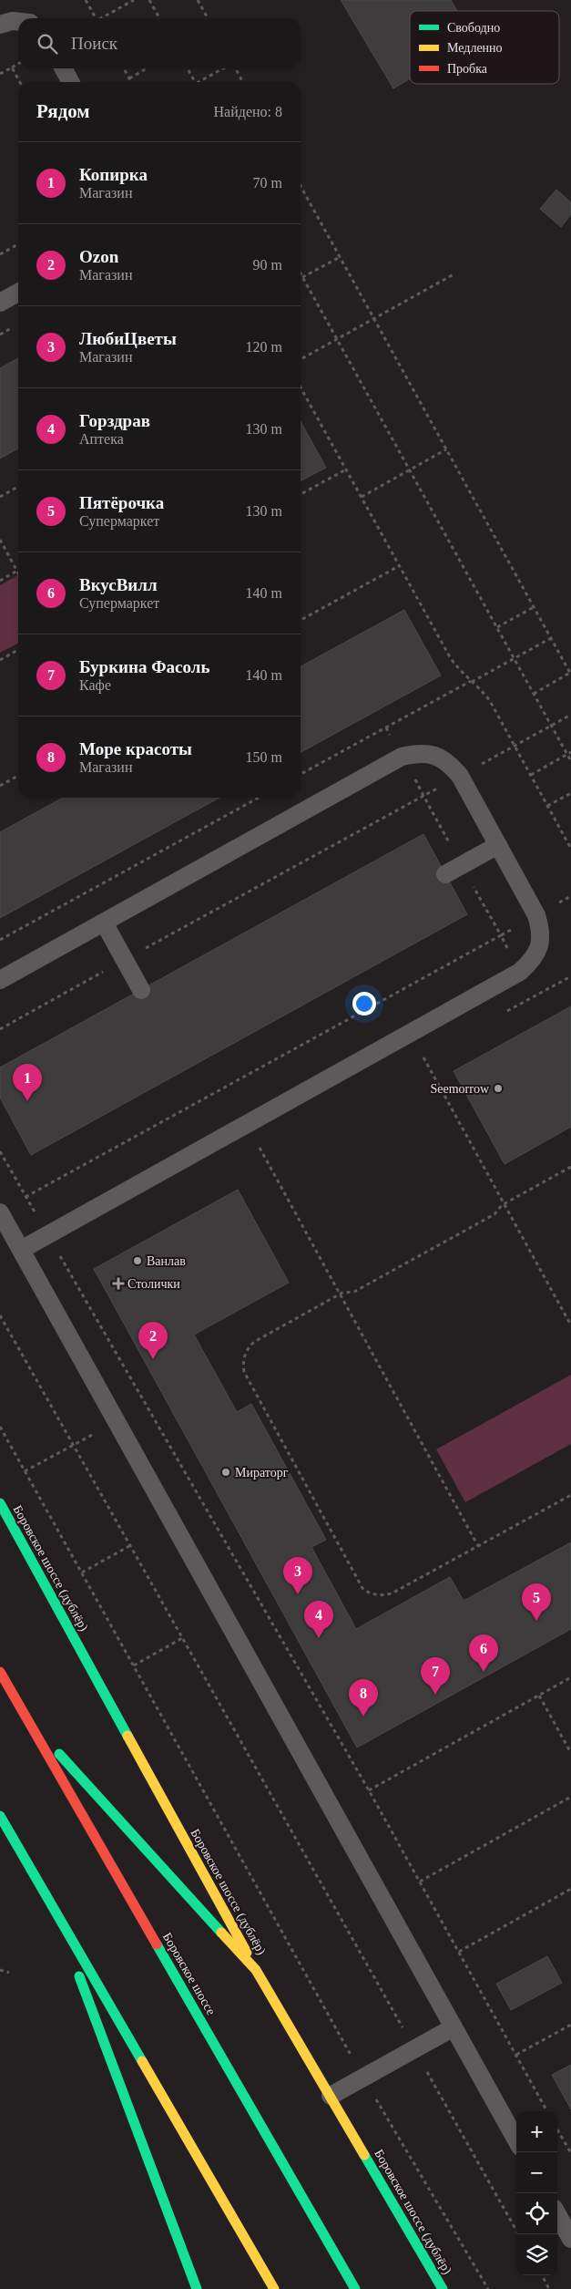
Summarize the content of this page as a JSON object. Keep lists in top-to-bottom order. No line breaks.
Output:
{"streets":{"main road":["Боровское шоссе (дублёр)","Боровское шоссе"]},"places":{"other":["Seemorrow","Ванлав","Мираторг"],"health":["Столички"]},"legend":["Свободно","Медленно","Пробка"],"page":{"search":"Поиск","heading":["Рядом","Найдено: 8"],"list":[{"mark":"1","name":"Копирка","note":"Магазин","value":"70 m"},{"mark":"2","name":"Ozon","note":"Магазин","value":"90 m"},{"mark":"3","name":"ЛюбиЦветы","note":"Магазин","value":"120 m"},{"mark":"4","name":"Горздрав","note":"Аптека","value":"130 m"},{"mark":"5","name":"Пятёрочка","note":"Супермаркет","value":"130 m"},{"mark":"6","name":"ВкусВилл","note":"Супермаркет","value":"140 m"},{"mark":"7","name":"Буркина Фасоль","note":"Кафе","value":"140 m"},{"mark":"8","name":"Море красоты","note":"Магазин","value":"150 m"}],"pins":["1","2","3","5","4","6","7","8"],"map_buttons":["+","−"]}}
